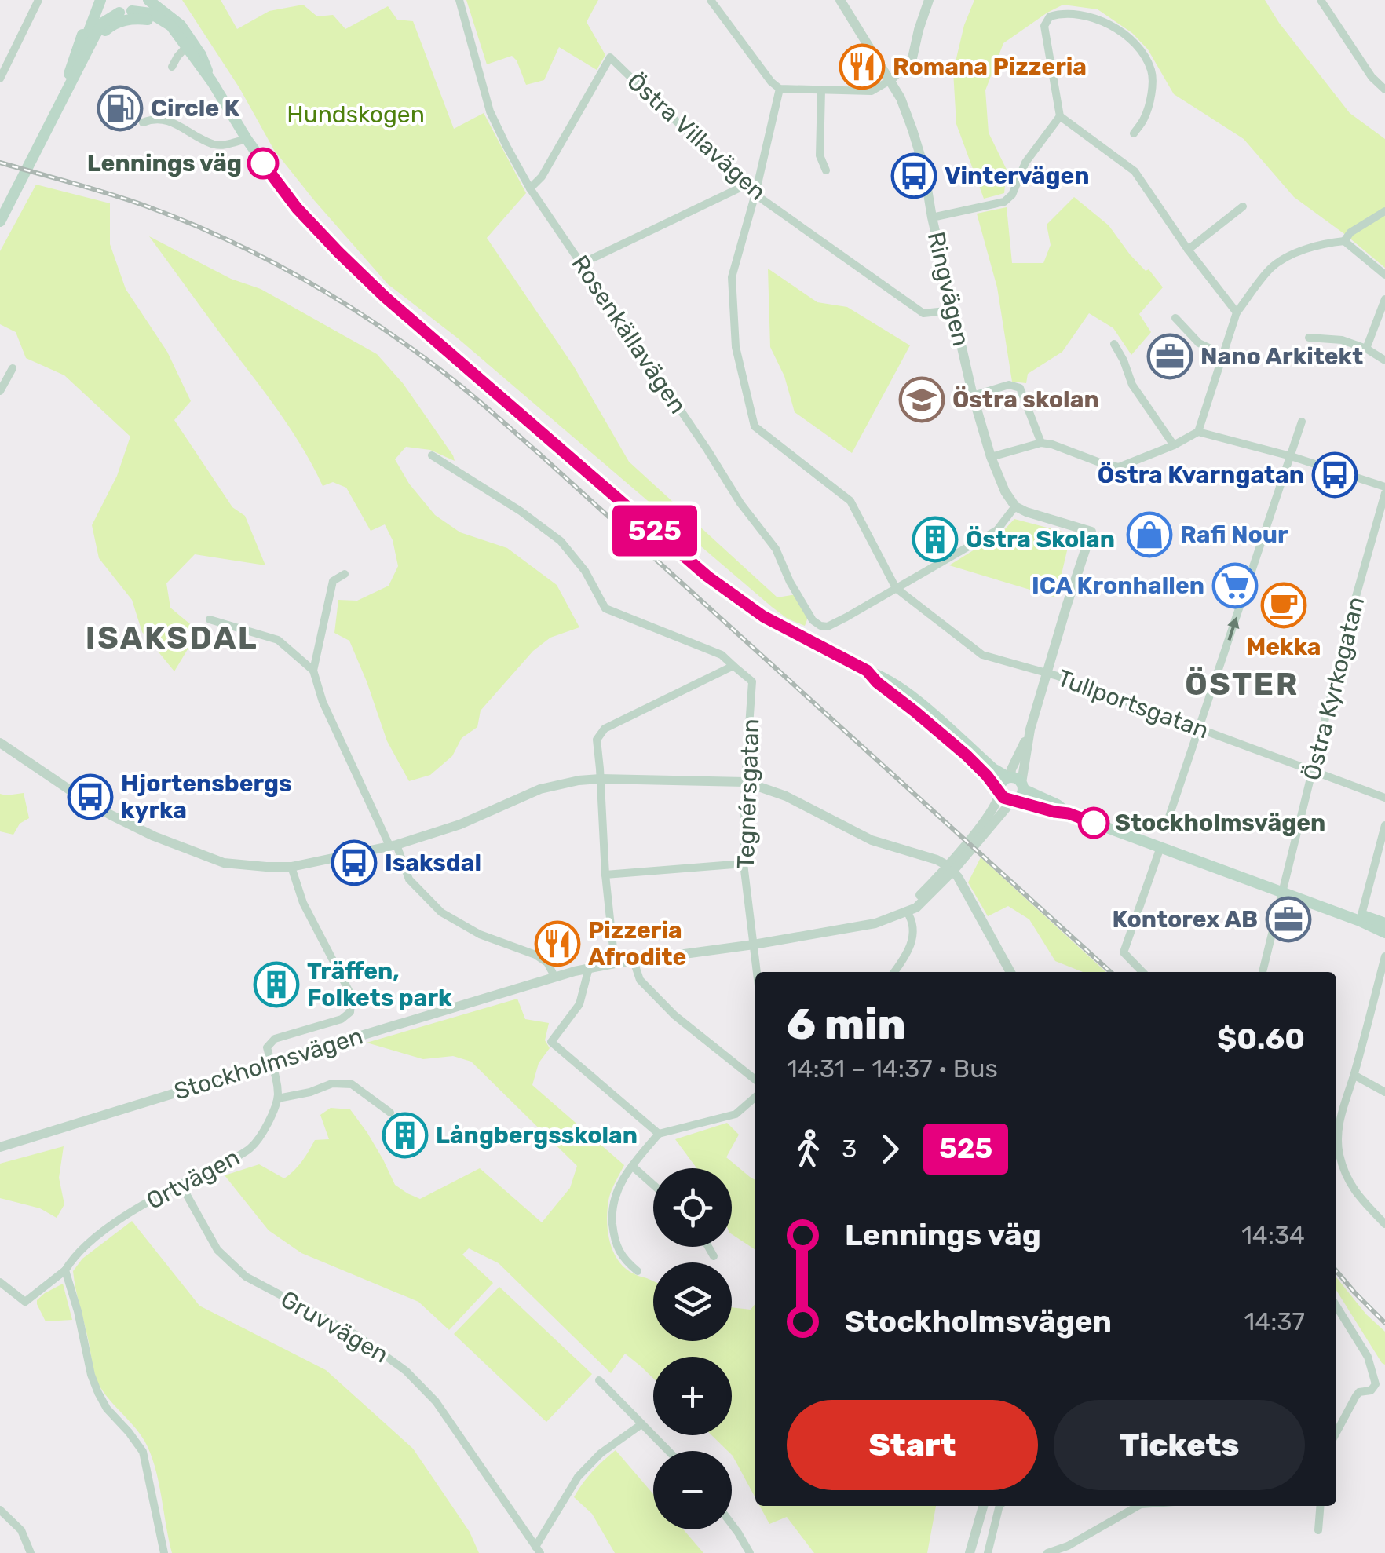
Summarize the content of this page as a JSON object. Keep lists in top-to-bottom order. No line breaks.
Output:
{"streets":{"street":["Östra Villavägen","Ringvägen","Rosenkällavägen","Östra Kyrkogatan","Tullportsgatan","Tegnérsgatan","Stockholmsvägen","Ortvägen","Gruvvägen"]},"crossings":[["Östra Villavägen","Ringvägen"],["Östra Villavägen","Rosenkällavägen"],["Rosenkällavägen","Tullportsgatan"],["Östra Kyrkogatan","Tullportsgatan"],["Tegnérsgatan","Stockholmsvägen"],["Ortvägen","Gruvvägen"]],"districts":["ISAKSDAL","ÖSTER"],"parks":["Hundskogen"],"places":{"restaurant":["Romana Pizzeria","Pizzeria Afrodite"],"fuel station":["Circle K"],"other":["Lennings väg","Stockholmsvägen"],"bus stop":["Vintervägen","Östra Kvarngatan","Hjortensbergs kyrka","Isaksdal"],"office":["Nano Arkitekt","Kontorex AB"],"school or university":["Östra skolan"],"shop":["Rafi Nour"],"building":["Östra Skolan","Träffen, Folkets park","Långbergsskolan"],"supermarket":["ICA Kronhallen"],"cafe":["Mekka"]},"lines":["bus line 525"],"page":{"on_map":"525","heading":["6 min","14:31 – 14:37 · Bus","$0.60"],"legs":["3","525"],"map_buttons":["+","−"],"list":[{"name":"Lennings väg","value":"14:34"},{"name":"Stockholmsvägen","value":"14:37"}],"buttons":["Start","Tickets"]}}
